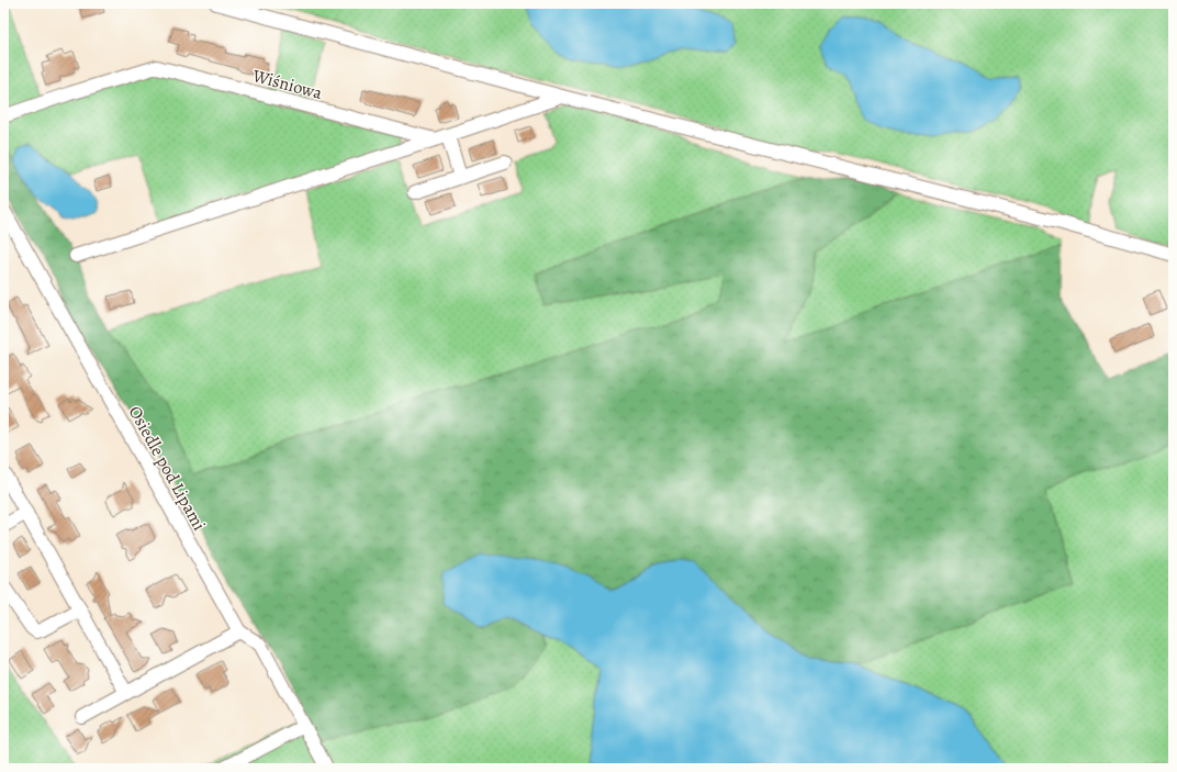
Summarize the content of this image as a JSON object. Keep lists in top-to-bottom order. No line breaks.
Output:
{"streets":{"street":["Wiśniowa","Osiedle pod Lipami"]}}
